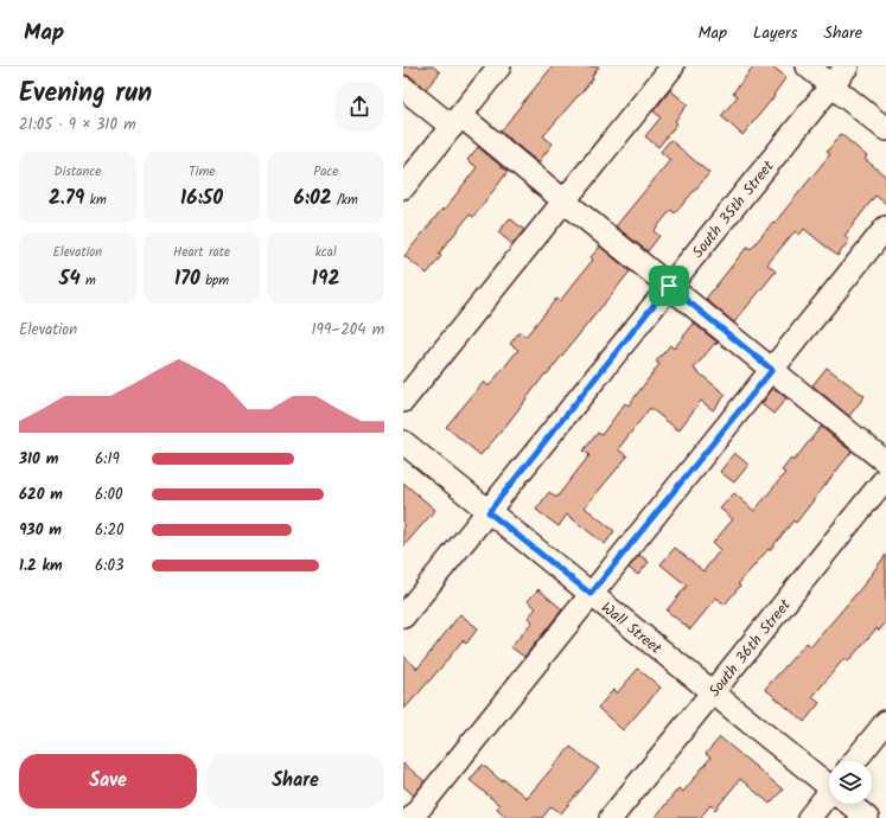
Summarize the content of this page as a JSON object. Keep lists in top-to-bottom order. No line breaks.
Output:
{"streets":{"street":["South 35th Street","Wall Street","South 36th Street"]},"crossings":[["South 35th Street","Wall Street"],["Wall Street","South 36th Street"]],"page":{"header":"Map","nav":["Map","Layers","Share"],"heading":["Evening run","21:05 · 9 × 310 m"],"stats":[["Distance","2.79 km"],["Time","16:50"],["Pace","6:02 /km"],["Elevation","54 m"],["Heart rate","170 bpm"],["kcal","192"]],"chart":["Elevation","199–204 m"],"list":[{"name":"310 m","note":"6:19"},{"name":"620 m","note":"6:00"},{"name":"930 m","note":"6:20"},{"name":"1.2 km","note":"6:03"}],"buttons":["Save","Share"]}}
